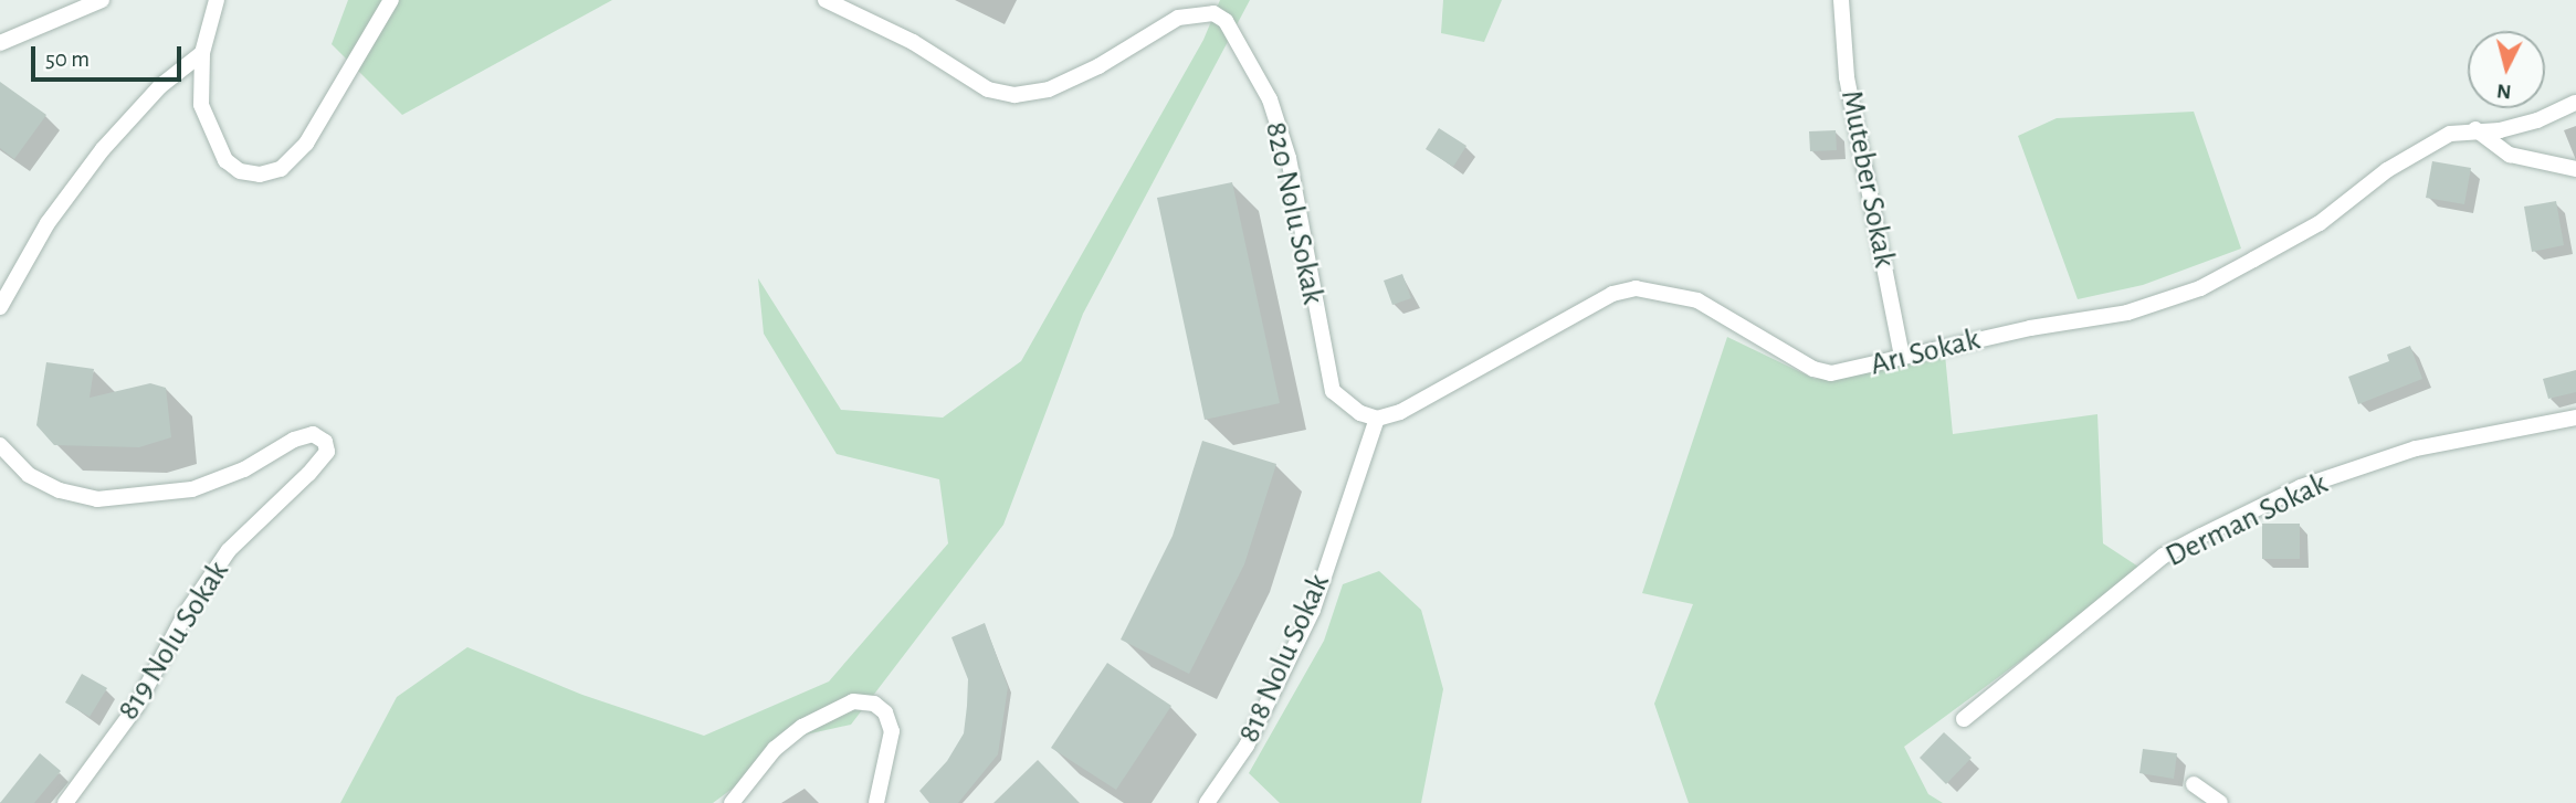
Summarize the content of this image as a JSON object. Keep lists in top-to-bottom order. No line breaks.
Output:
{"streets":{"street":["Muteber Sokak","820 Nolu Sokak","Arı Sokak","Derman Sokak","819 Nolu Sokak","818 Nolu Sokak"]},"crossings":[["Muteber Sokak","Arı Sokak"],["820 Nolu Sokak","Arı Sokak"],["820 Nolu Sokak","818 Nolu Sokak"],["Arı Sokak","818 Nolu Sokak"]],"scale_bar":"50 m","north":"bottom"}
